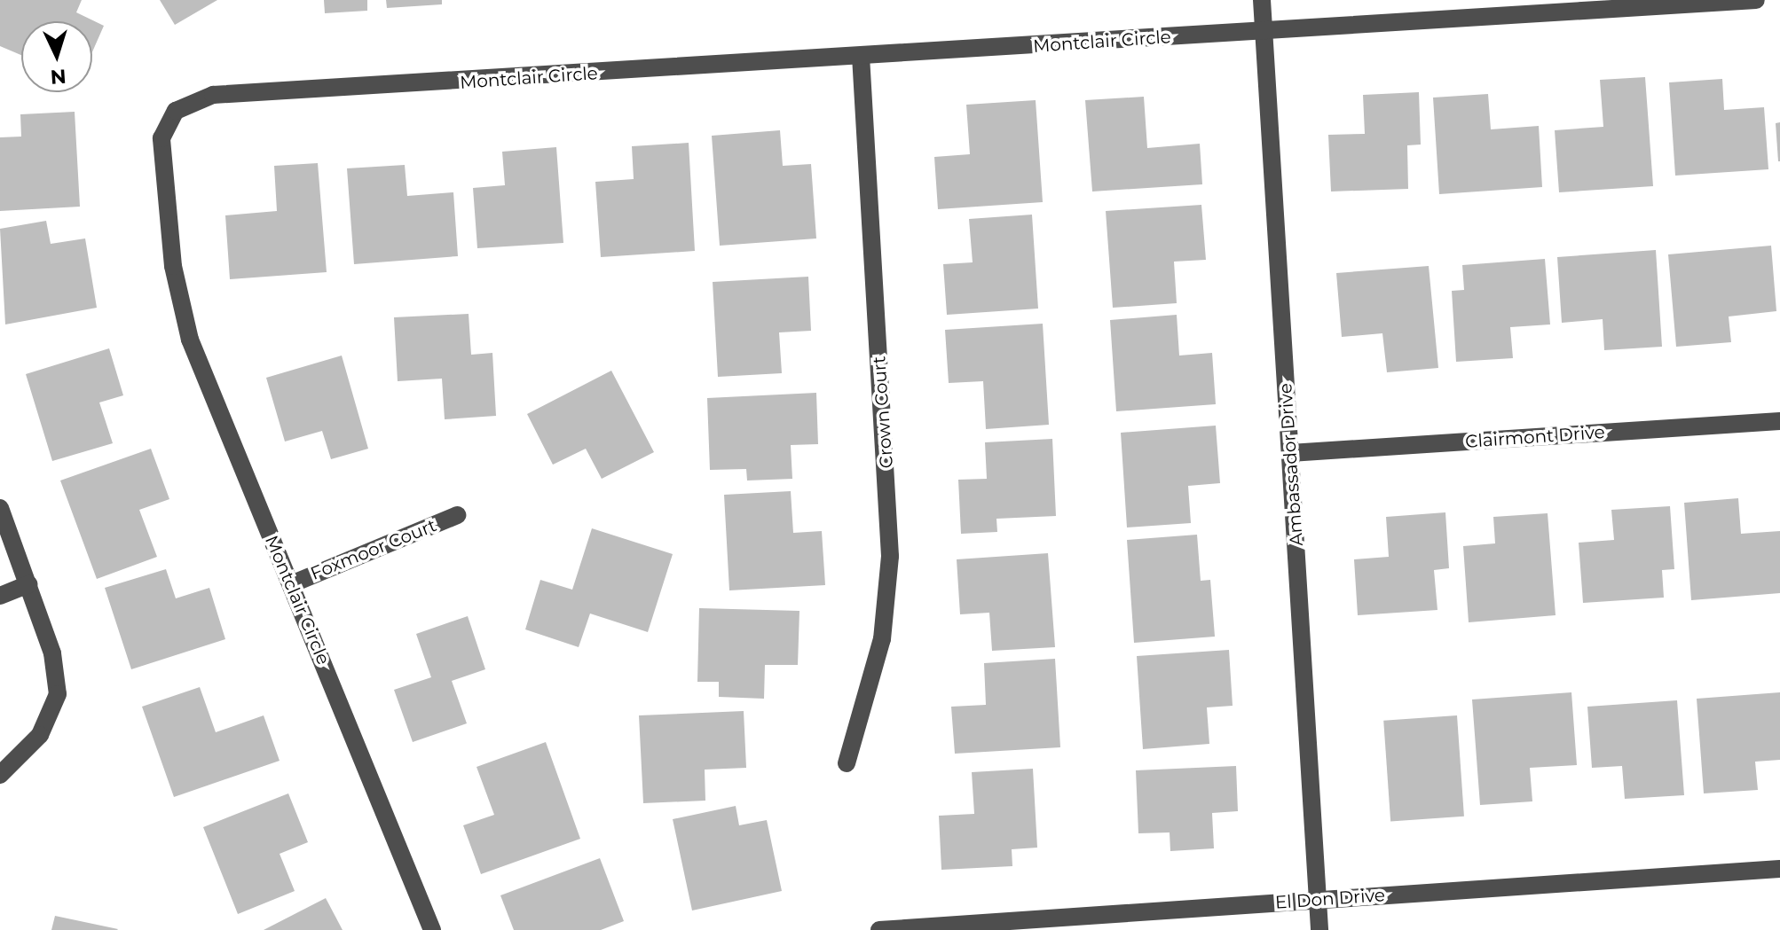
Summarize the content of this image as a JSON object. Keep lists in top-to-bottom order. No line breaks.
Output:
{"streets":{"street":["Montclair Circle","Crown Court","Clairmont Drive","Ambassador Drive","Foxmoor Court","El Don Drive"]},"crossings":[["Montclair Circle","Crown Court"],["Montclair Circle","Ambassador Drive"],["Montclair Circle","Foxmoor Court"],["Clairmont Drive","Ambassador Drive"],["Ambassador Drive","El Don Drive"]],"north":"bottom"}
